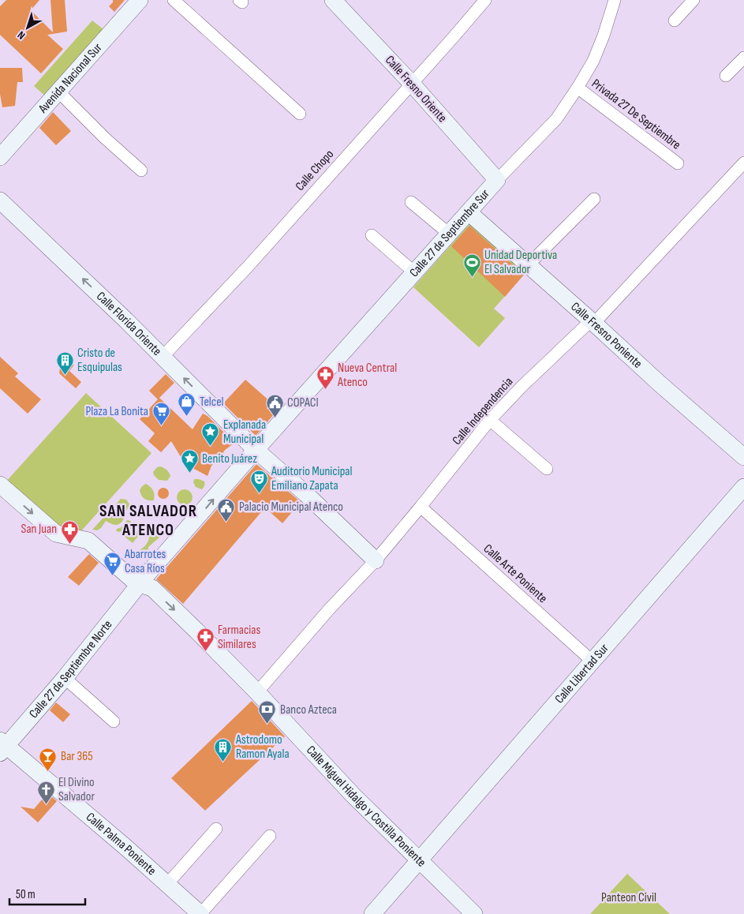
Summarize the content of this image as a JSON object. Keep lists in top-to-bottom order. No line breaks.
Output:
{"streets":{"street":["Avenida Nacional Sur","Calle Fresno Oriente","Privada 27 De Septiembre","Calle Chopo","Calle 27 de Septiembre Sur","Calle Florida Oriente","Calle Fresno Poniente","Calle Independencia","Calle Arte Poniente","Calle 27 de Septiembre Norte","Calle Libertad Sur","Calle Miguel Hidalgo y Costilla Poniente","Calle Palma Poniente"]},"crossings":[["Calle Fresno Oriente","Calle Chopo"],["Calle Fresno Oriente","Calle 27 de Septiembre Sur"],["Privada 27 De Septiembre","Calle 27 de Septiembre Sur"],["Calle Chopo","Calle Florida Oriente"],["Calle 27 de Septiembre Sur","Calle Florida Oriente"],["Calle 27 de Septiembre Sur","Calle Fresno Poniente"],["Calle 27 de Septiembre Sur","Calle 27 de Septiembre Norte"],["Calle 27 de Septiembre Sur","Calle Miguel Hidalgo y Costilla Poniente"],["Calle Florida Oriente","Calle Independencia"],["Calle Fresno Poniente","Calle Independencia"],["Calle Independencia","Calle Arte Poniente"],["Calle Independencia","Calle Miguel Hidalgo y Costilla Poniente"],["Calle Arte Poniente","Calle Libertad Sur"],["Calle 27 de Septiembre Norte","Calle Miguel Hidalgo y Costilla Poniente"],["Calle 27 de Septiembre Norte","Calle Palma Poniente"],["Calle Libertad Sur","Calle Miguel Hidalgo y Costilla Poniente"]],"one_way":["Calle Florida Oriente","Calle Miguel Hidalgo y Costilla Poniente"],"districts":["SAN SALVADOR ATENCO"],"parks":["Panteon Civil"],"places":{"sports":["Unidad Deportiva El Salvador"],"building":["Cristo de Esquipulas","Astrodomo Ramon Ayala"],"pharmacy":["Nueva Central Atenco","San Juan","Farmacias Similares"],"shop":["Telcel"],"public building":["COPACI","Palacio Municipal Atenco"],"supermarket":["Plaza La Bonita","Abarrotes Casa Ríos"],"place":["Explanada Municipal","Benito Juárez"],"theatre":["Auditorio Municipal Emiliano Zapata"],"bank":["Banco Azteca"],"bar":["Bar 365"],"church":["El Divino Salvador"]},"scale_bar":"50 m","north":"bottom left"}
